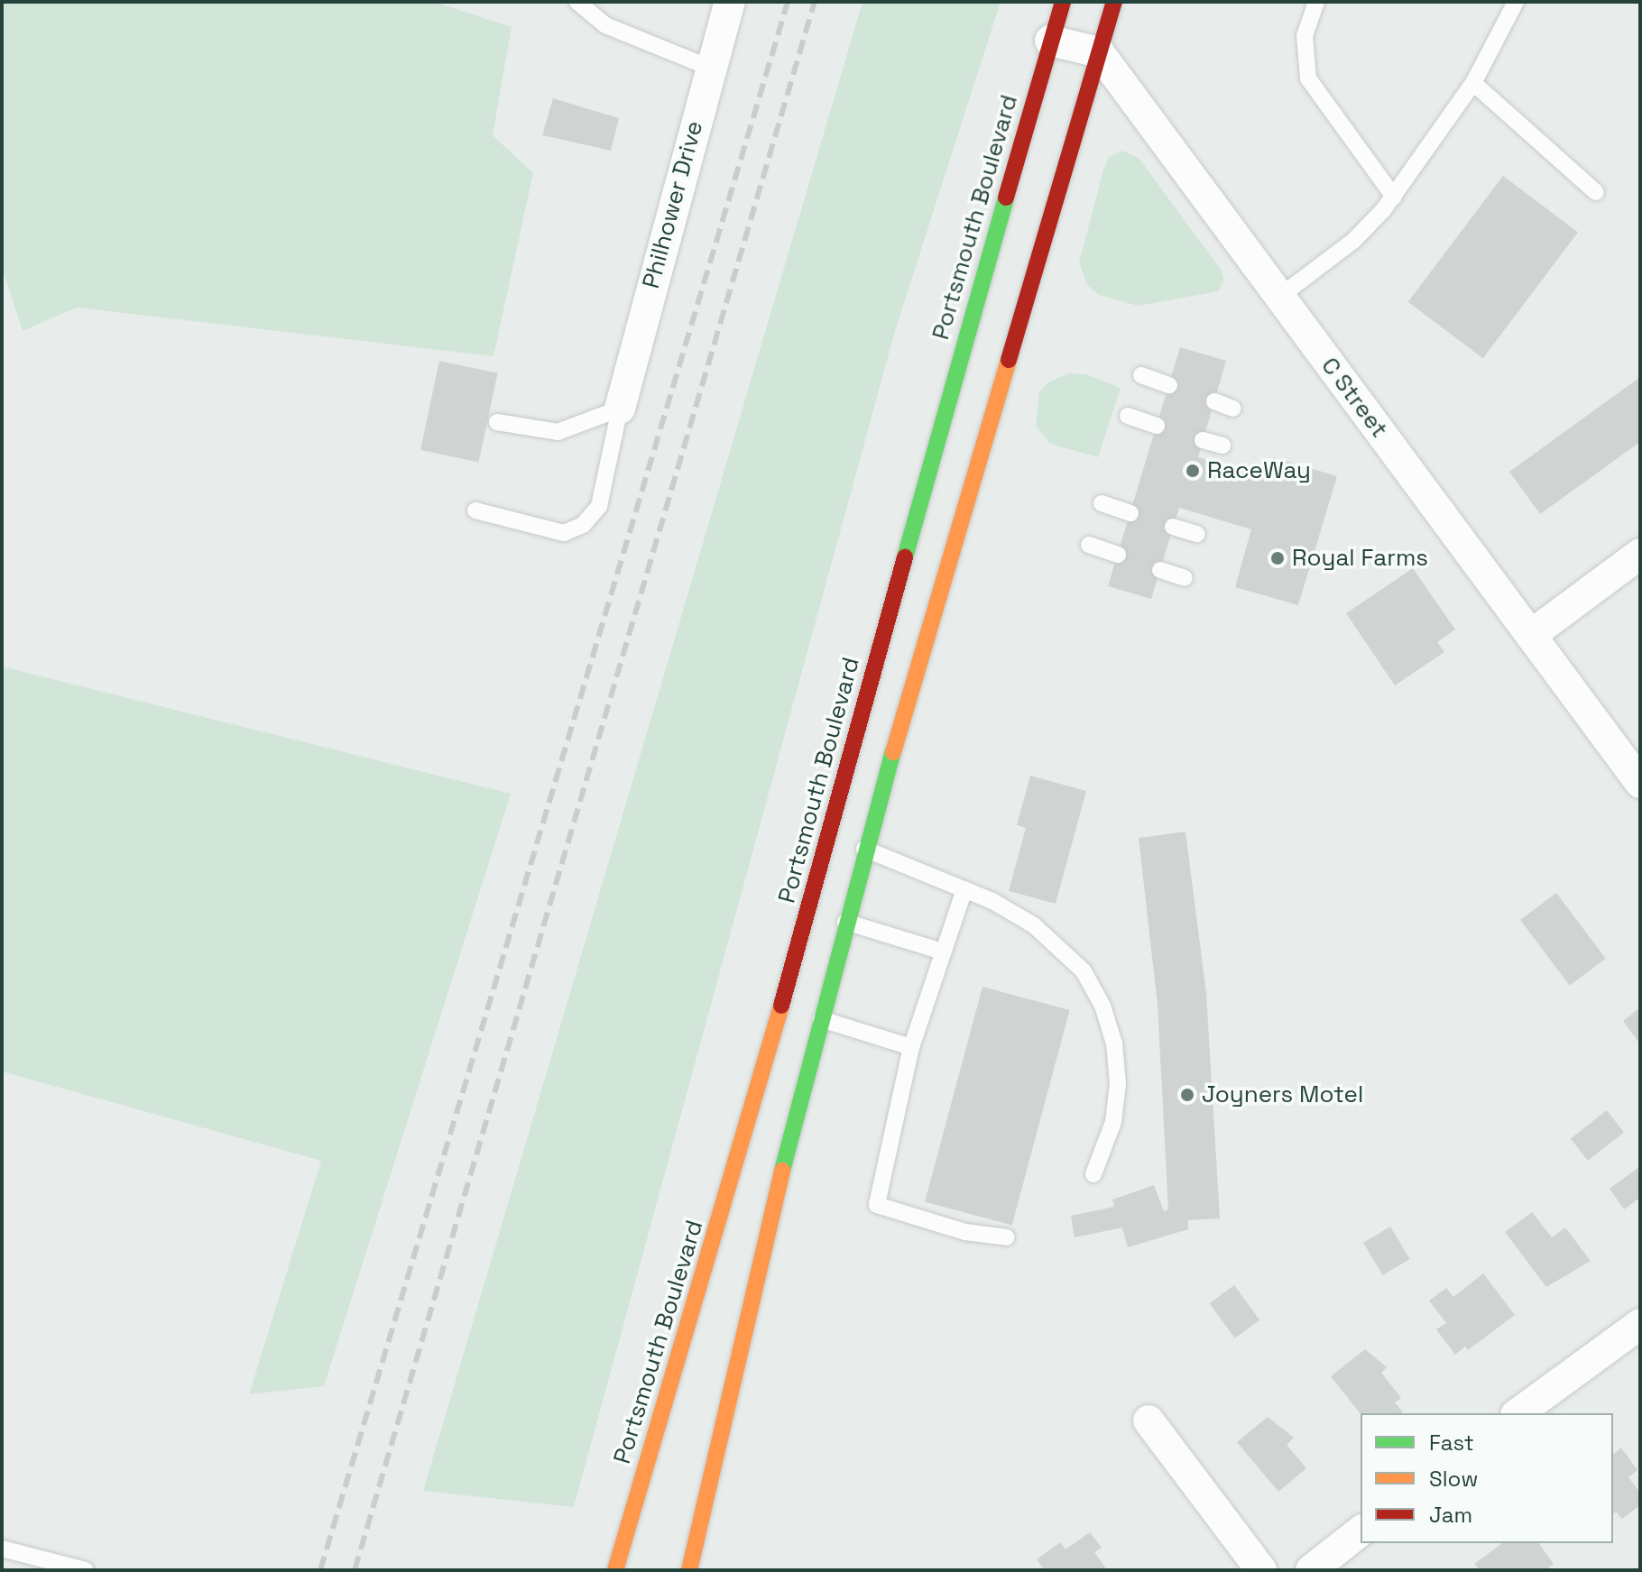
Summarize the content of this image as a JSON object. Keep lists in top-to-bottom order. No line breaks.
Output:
{"streets":{"main road":["Portsmouth Boulevard"],"street":["Philhower Drive","C Street"]},"places":["RaceWay","Royal Farms","Joyners Motel"],"legend":["Fast","Slow","Jam"]}
